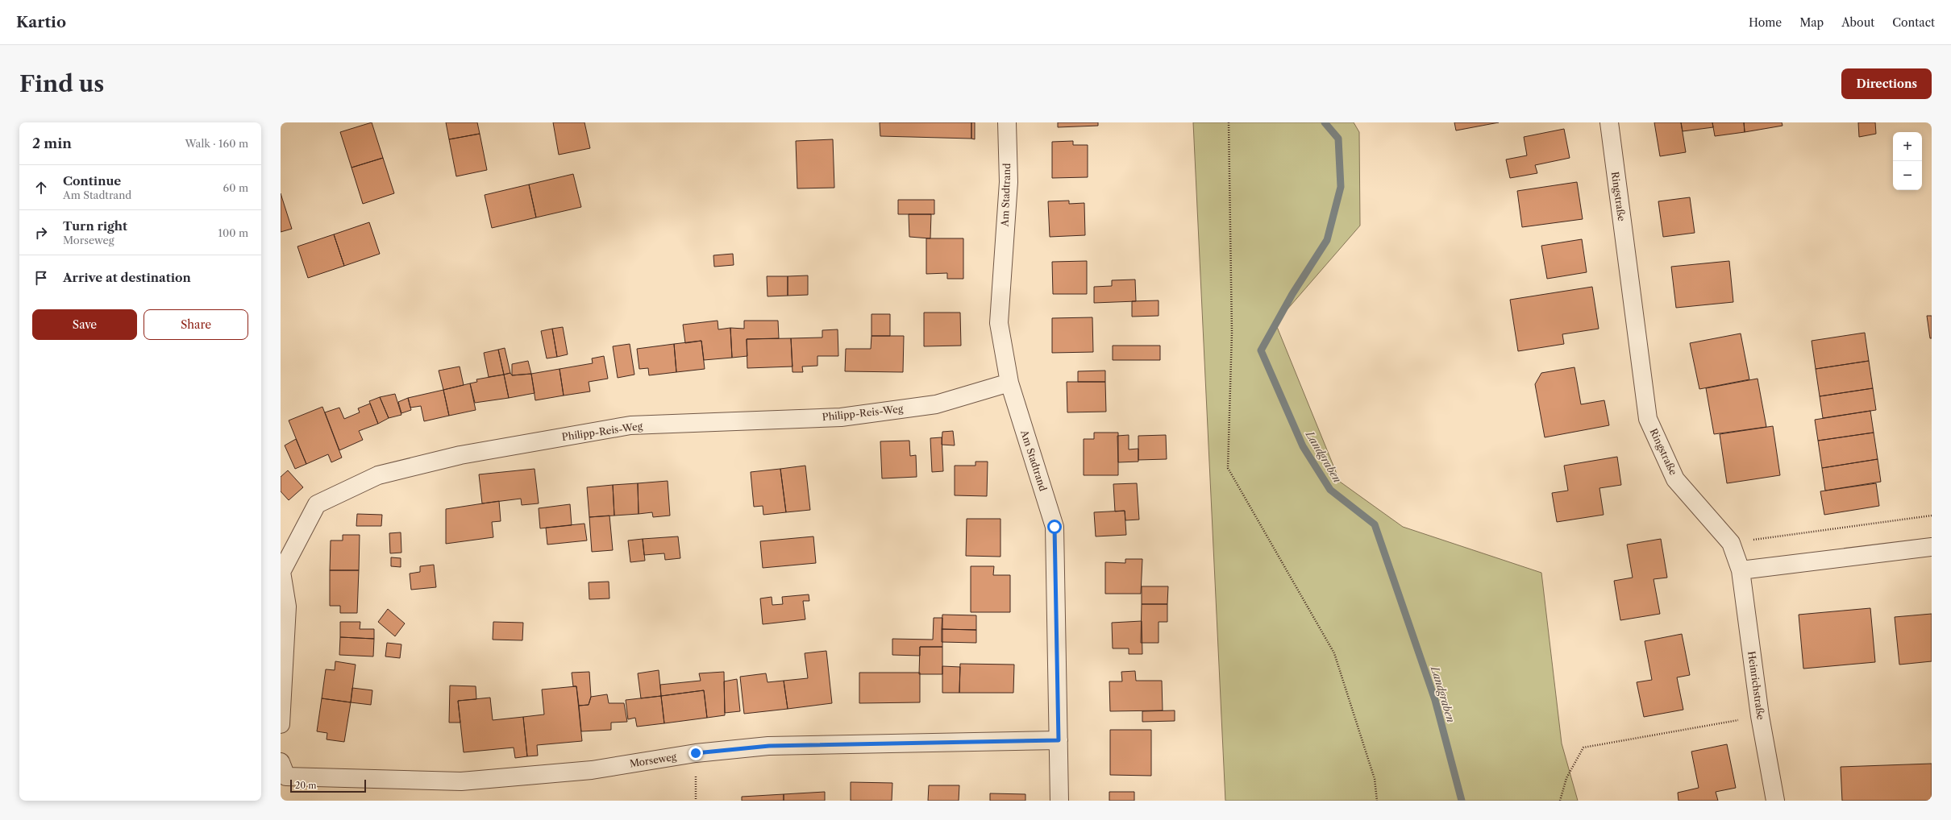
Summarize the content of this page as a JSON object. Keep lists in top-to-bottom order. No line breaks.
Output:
{"streets":{"street":["Am Stadtrand","Ringstraße","Philipp-Reis-Weg","Heinrichstraße","Morseweg"]},"crossings":[["Am Stadtrand","Philipp-Reis-Weg"],["Am Stadtrand","Morseweg"],["Ringstraße","Heinrichstraße"]],"water":["Landgraben"],"scale_bar":"20 m","page":{"header":"Kartio","nav":["Home","Map","About","Contact"],"buttons":["Directions",["Save","Share"]],"title":"Find us","heading":["2 min","Walk · 160 m"],"map_buttons":["+","−"],"list":[["Continue","Am Stadtrand","60 m"],["Turn right","Morseweg","100 m"],"Arrive at destination"],"scale":"20 m"}}
